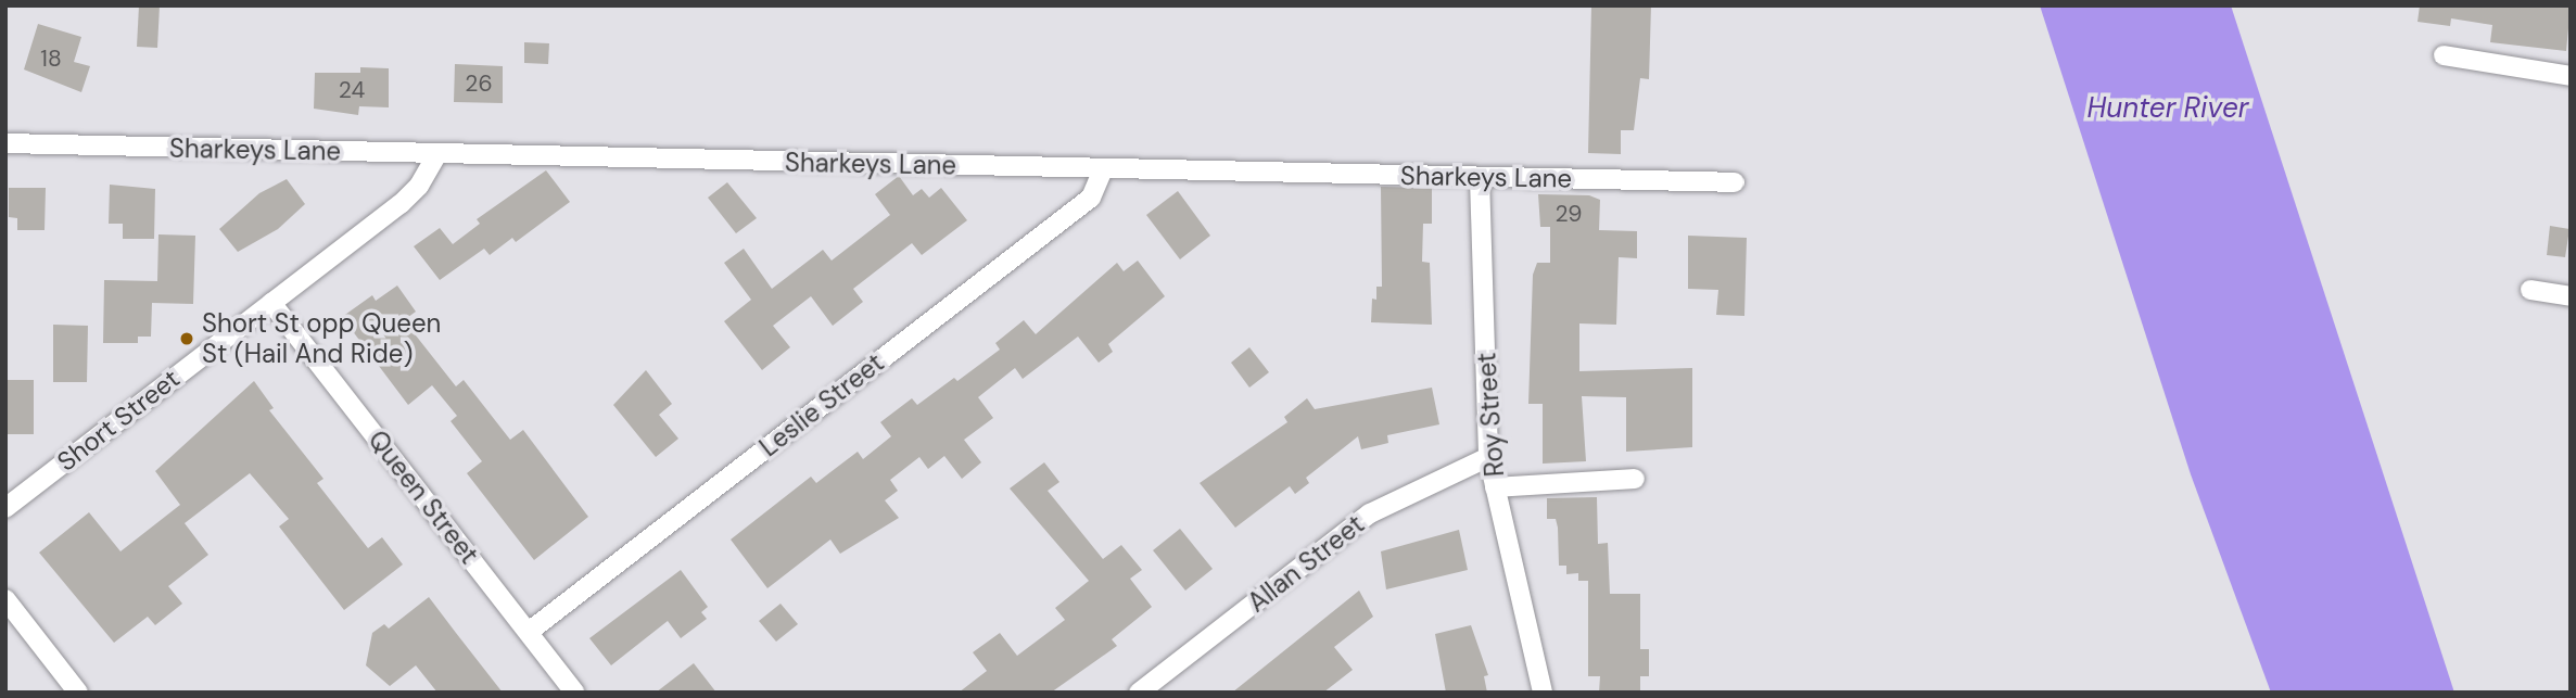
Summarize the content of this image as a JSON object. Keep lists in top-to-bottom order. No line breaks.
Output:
{"streets":{"street":["Sharkeys Lane","Leslie Street","Roy Street","Short Street","Queen Street","Allan Street"]},"crossings":[["Sharkeys Lane","Leslie Street"],["Sharkeys Lane","Roy Street"],["Sharkeys Lane","Short Street"],["Leslie Street","Queen Street"],["Roy Street","Allan Street"],["Short Street","Queen Street"]],"water":["Hunter River"],"places":["Short St opp Queen St (Hail And Ride)"],"house_numbers":["18","26","24","29"]}
